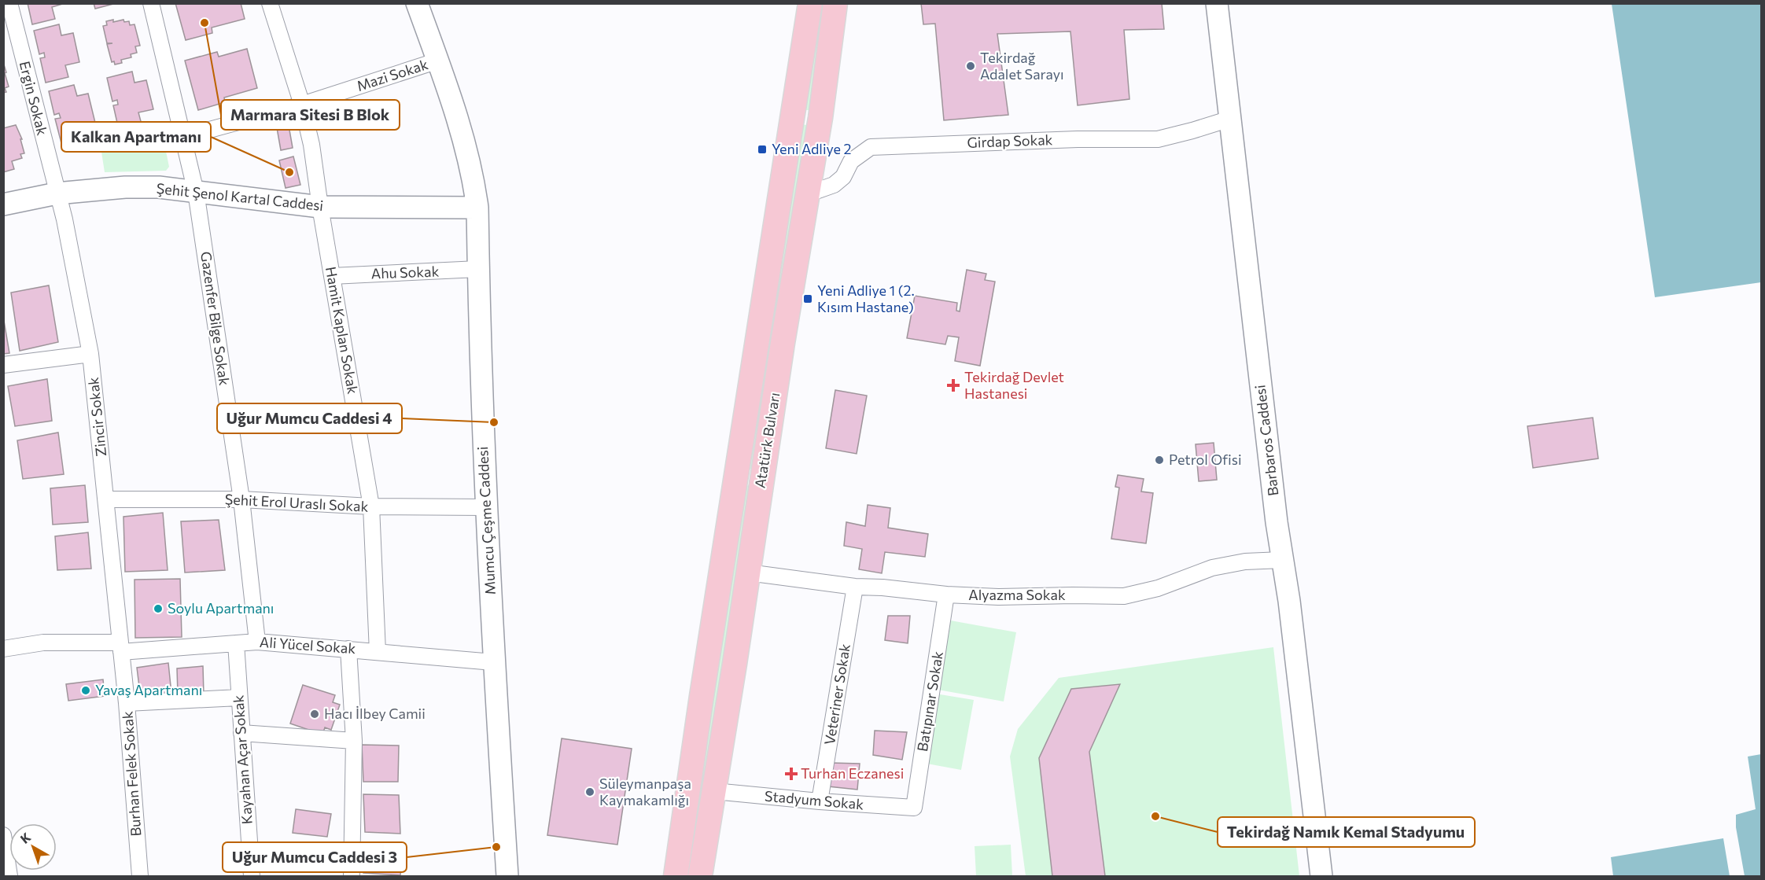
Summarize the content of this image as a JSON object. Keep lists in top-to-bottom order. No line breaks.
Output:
{"streets":{"main road":["Atatürk Bulvarı"],"street":["Mazi Sokak","Ergin Sokak","Girdap Sokak","Şehit Şenol Kartal Caddesi","Ahu Sokak","Gazenfer Bilge Sokak","Hamit Kaplan Sokak","Zincir Sokak","Barbaros Caddesi","Şehit Erol Uraslı Sokak","Mumcu Çeşme Caddesi","Alyazma Sokak","Ali Yücel Sokak","Veteriner Sokak","Batıpınar Sokak","Kayahan Açar Sokak","Burhan Felek Sokak","Stadyum Sokak"]},"crossings":[["Mazi Sokak","Gazenfer Bilge Sokak"],["Mazi Sokak","Hamit Kaplan Sokak"],["Mazi Sokak","Mumcu Çeşme Caddesi"],["Ergin Sokak","Şehit Şenol Kartal Caddesi"],["Ergin Sokak","Zincir Sokak"],["Girdap Sokak","Atatürk Bulvarı"],["Girdap Sokak","Barbaros Caddesi"],["Şehit Şenol Kartal Caddesi","Gazenfer Bilge Sokak"],["Şehit Şenol Kartal Caddesi","Hamit Kaplan Sokak"],["Şehit Şenol Kartal Caddesi","Zincir Sokak"],["Şehit Şenol Kartal Caddesi","Mumcu Çeşme Caddesi"],["Ahu Sokak","Hamit Kaplan Sokak"],["Ahu Sokak","Mumcu Çeşme Caddesi"],["Gazenfer Bilge Sokak","Şehit Erol Uraslı Sokak"],["Gazenfer Bilge Sokak","Ali Yücel Sokak"],["Hamit Kaplan Sokak","Şehit Erol Uraslı Sokak"],["Hamit Kaplan Sokak","Ali Yücel Sokak"],["Zincir Sokak","Şehit Erol Uraslı Sokak"],["Zincir Sokak","Ali Yücel Sokak"],["Zincir Sokak","Burhan Felek Sokak"],["Atatürk Bulvarı","Alyazma Sokak"],["Atatürk Bulvarı","Stadyum Sokak"],["Barbaros Caddesi","Alyazma Sokak"],["Şehit Erol Uraslı Sokak","Mumcu Çeşme Caddesi"],["Mumcu Çeşme Caddesi","Ali Yücel Sokak"],["Alyazma Sokak","Veteriner Sokak"],["Alyazma Sokak","Batıpınar Sokak"],["Ali Yücel Sokak","Kayahan Açar Sokak"],["Ali Yücel Sokak","Burhan Felek Sokak"],["Veteriner Sokak","Stadyum Sokak"],["Batıpınar Sokak","Stadyum Sokak"]],"places":{"other":["Marmara Sitesi B Blok","Tekirdağ Adalet Sarayı","Kalkan Apartmanı","Uğur Mumcu Caddesi 4","Petrol Ofisi","Soylu Apartmanı","Yavaş Apartmanı","Hacı İlbey Camii","Süleymanpaşa Kaymakamlığı","Tekirdağ Namık Kemal Stadyumu","Uğur Mumcu Caddesi 3"],"transit":["Yeni Adliye 2","Yeni Adliye 1 (2. Kısım Hastane)"],"health":["Tekirdağ Devlet Hastanesi","Turhan Eczanesi"]},"north":"top left"}
